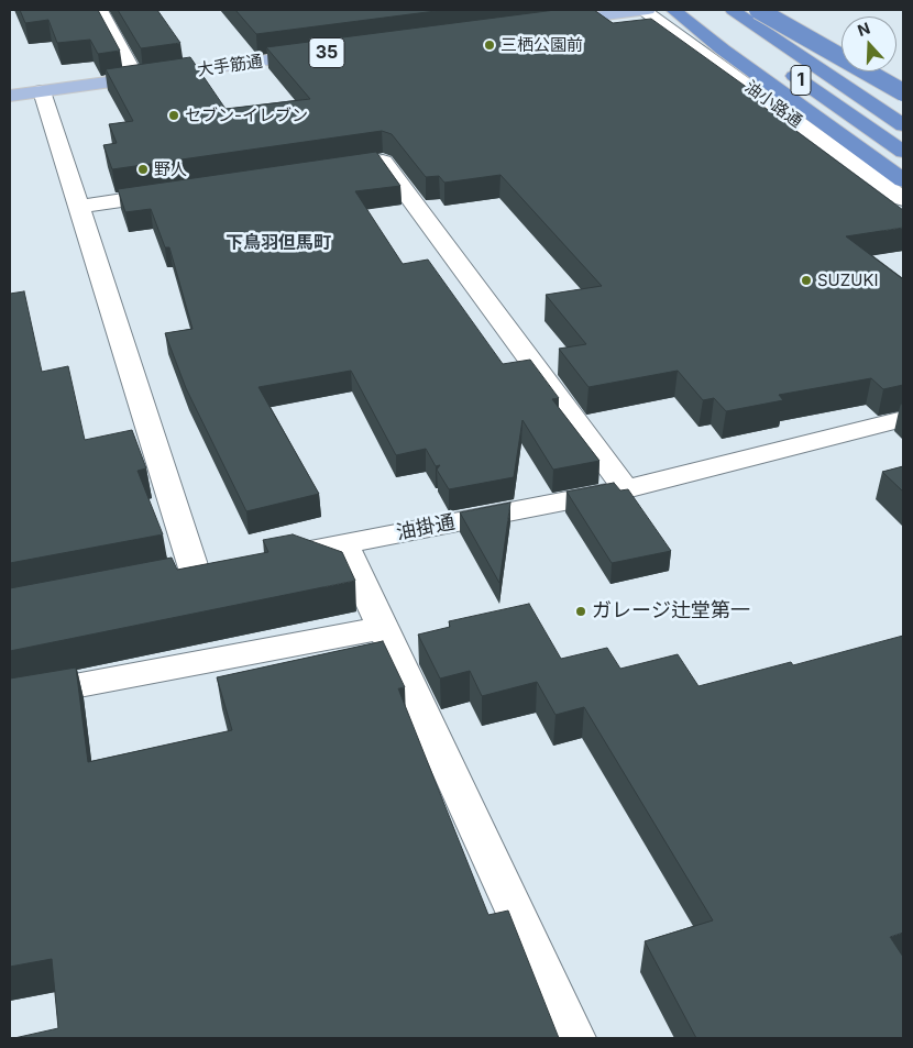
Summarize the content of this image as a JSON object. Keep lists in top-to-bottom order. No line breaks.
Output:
{"streets":{"highway":["1"],"main road":["35","大手筋通"],"street":["油小路通","油掛通"]},"districts":["下鳥羽但馬町"],"places":["三栖公園前","セブン-イレブン","野人","SUZUKI","ガレージ辻堂第一"],"north":"top"}
